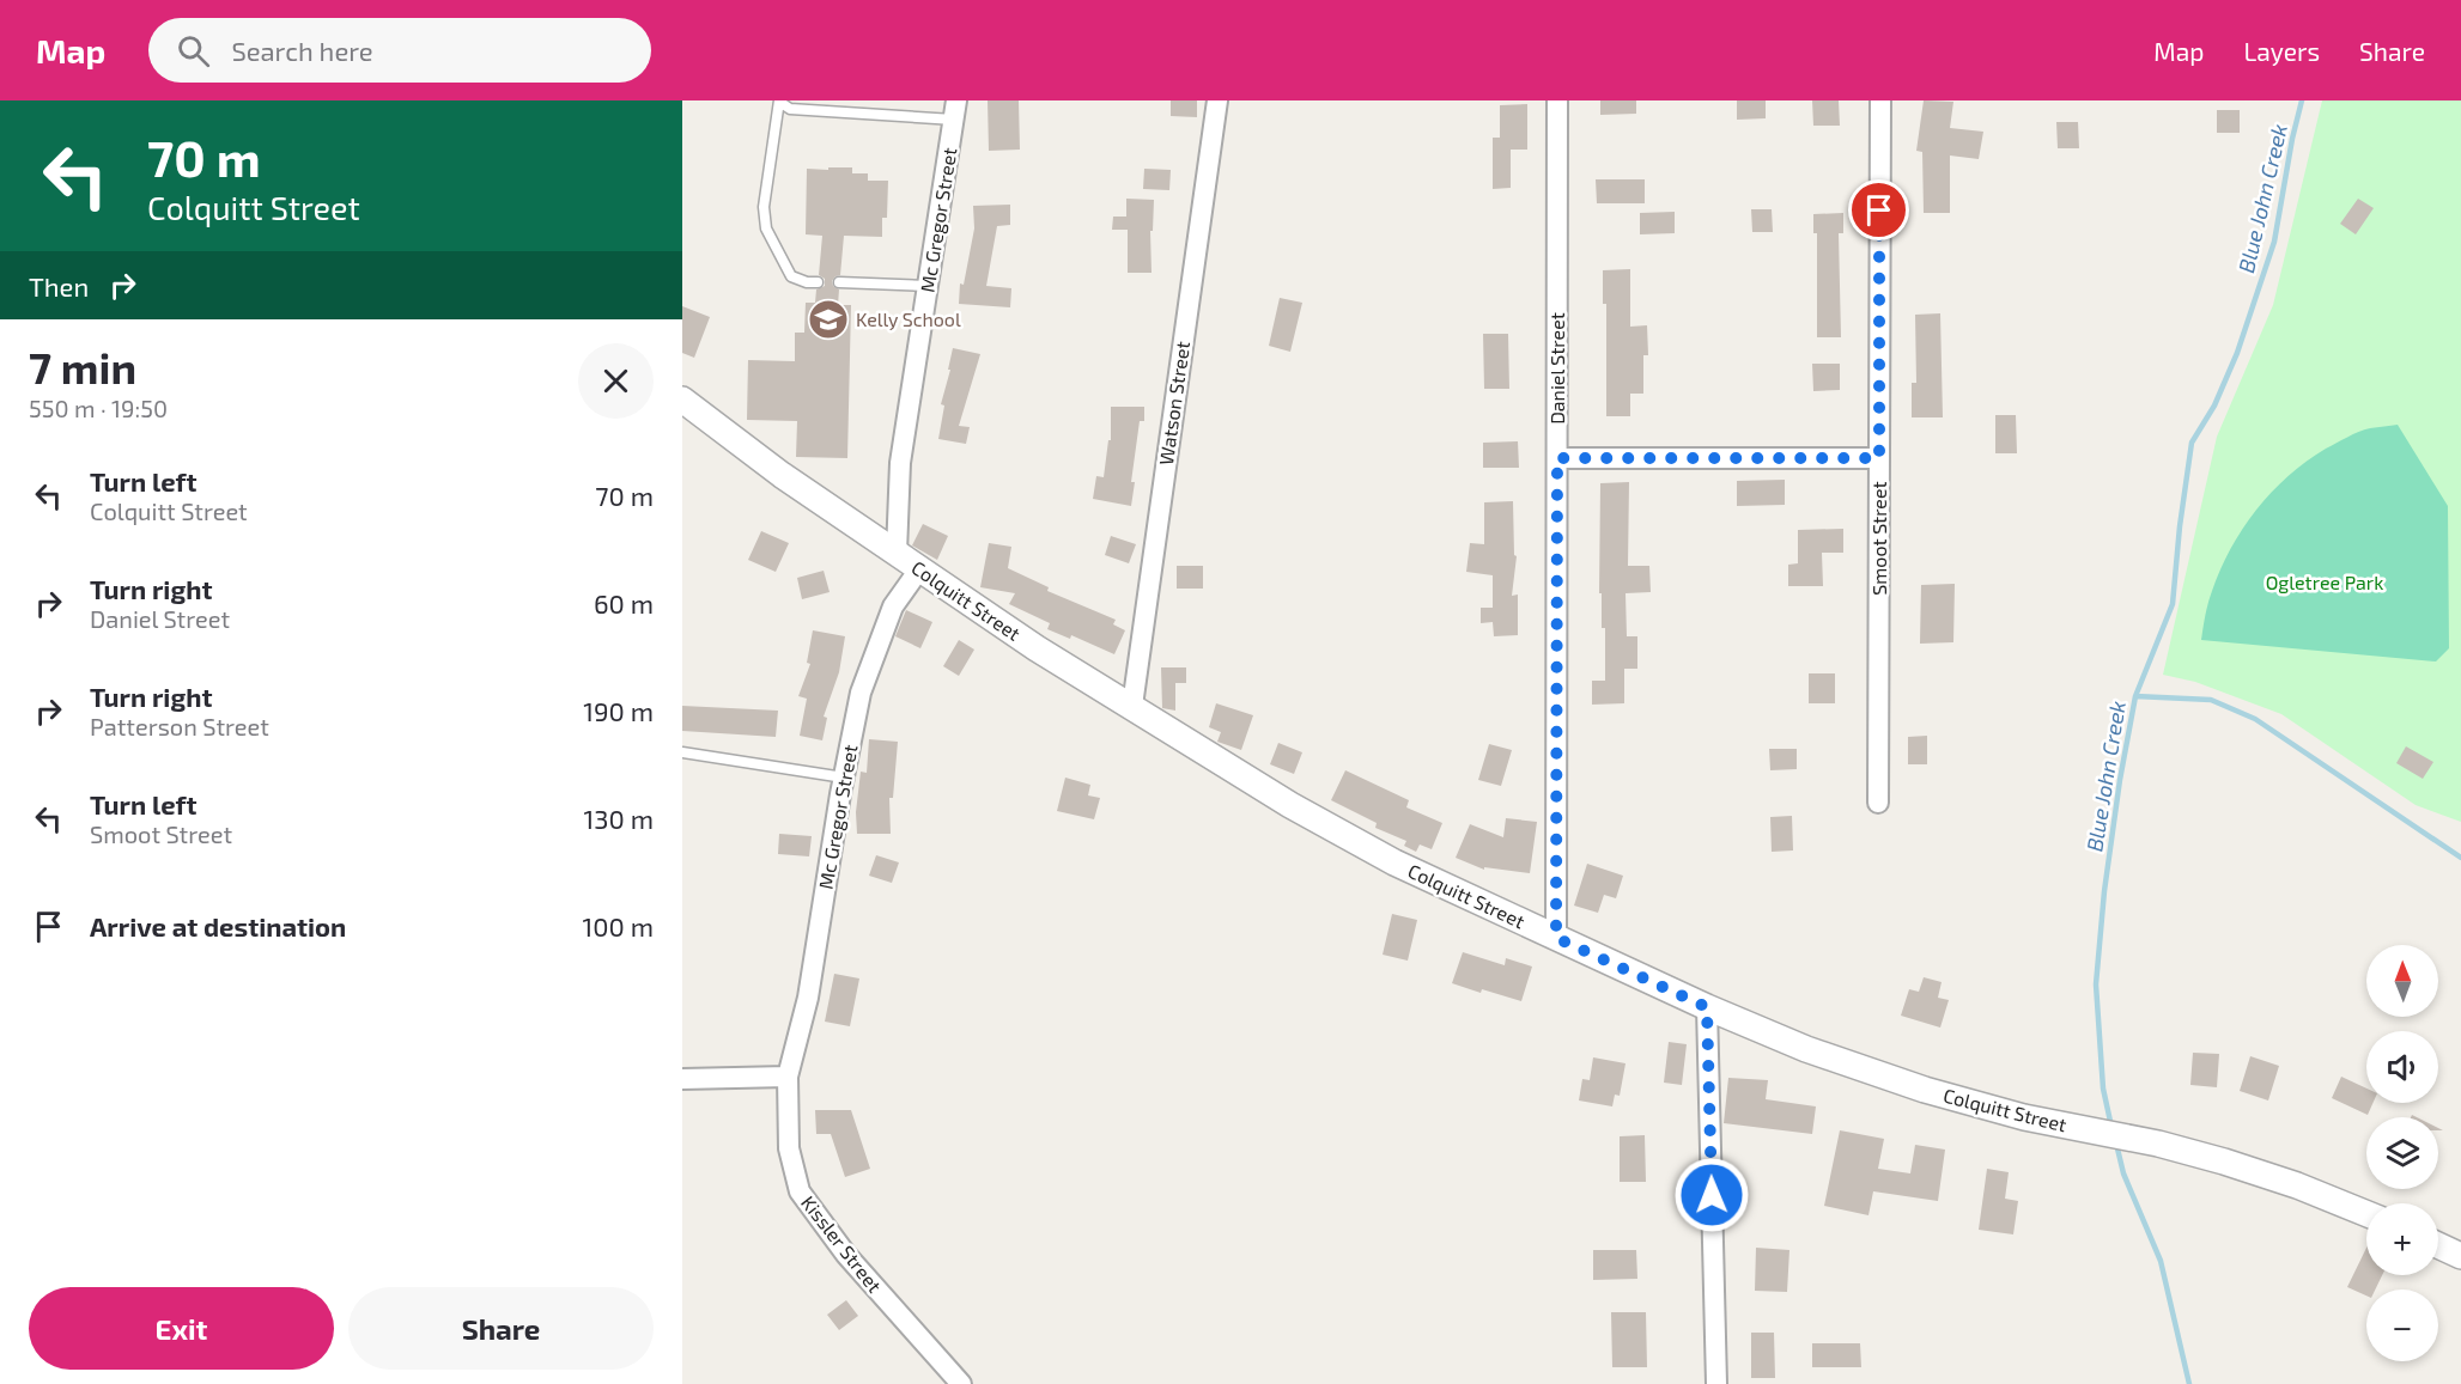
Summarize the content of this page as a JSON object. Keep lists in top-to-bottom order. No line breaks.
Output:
{"streets":{"street":["Mc Gregor Street","Daniel Street","Watson Street","Smoot Street","Colquitt Street","Kissler Street"]},"crossings":[["Mc Gregor Street","Colquitt Street"],["Mc Gregor Street","Kissler Street"],["Daniel Street","Colquitt Street"],["Watson Street","Colquitt Street"]],"water":["Blue John Creek"],"parks":["Ogletree Park"],"places":{"school or university":["Kelly School"]},"north":"top","page":{"header":"Map","search":"Search here","nav":["Map","Layers","Share"],"turn":["70 m","Colquitt Street"],"then":"Then","heading":["7 min","550 m · 19:50"],"list":[{"name":"Turn left","note":"Colquitt Street","value":"70 m"},{"name":"Turn right","note":"Daniel Street","value":"60 m"},{"name":"Turn right","note":"Patterson Street","value":"190 m"},{"name":"Turn left","note":"Smoot Street","value":"130 m"},{"name":"Arrive at destination","value":"100 m"}],"map_buttons":["+","−"],"buttons":["Exit","Share"]}}
